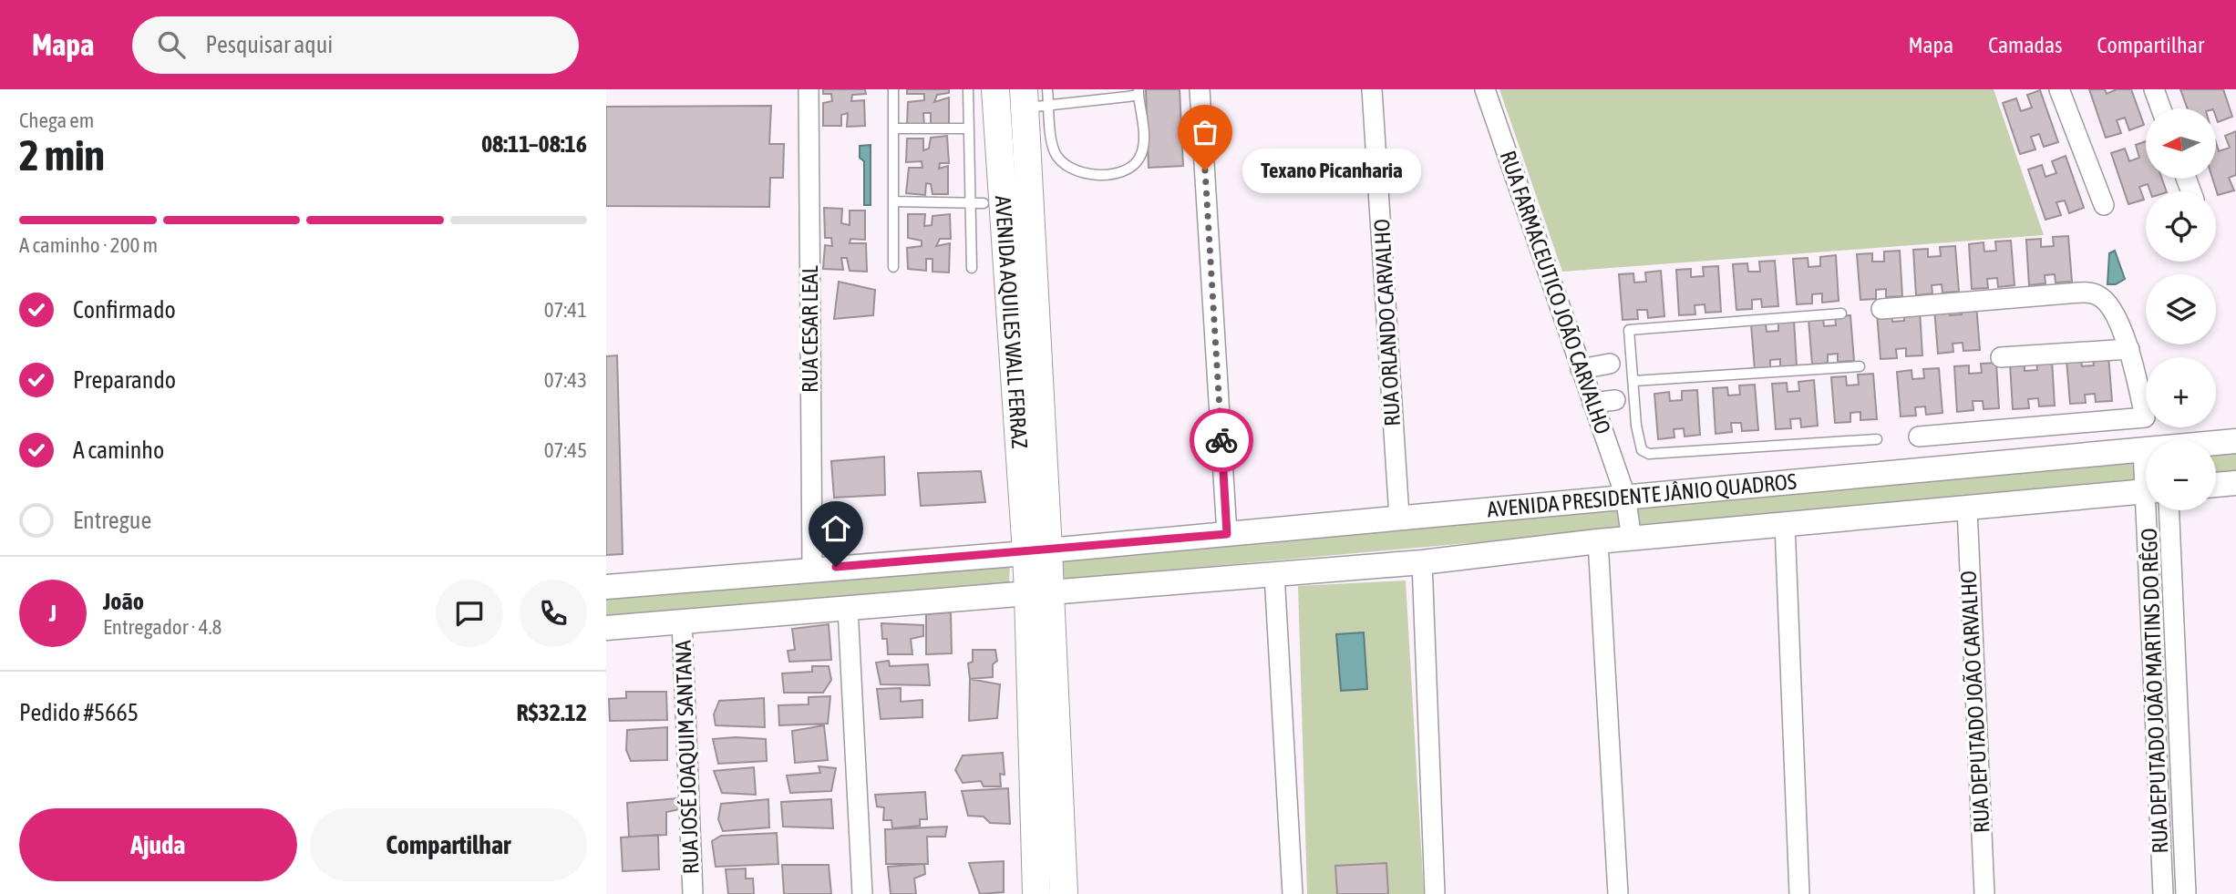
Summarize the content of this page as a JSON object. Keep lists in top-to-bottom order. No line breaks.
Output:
{"streets":{"main road":["AVENIDA AQUILES WALL FERRAZ"],"street":["RUA FARMACEUTICO JOÃO CARVALHO","RUA ORLANDO CARVALHO","RUA CESAR LEAL","AVENIDA PRESIDENTE JÂNIO QUADROS","RUA DEPUTADO JOÃO MARTINS DO RÊGO","RUA DEPUTADO JOÃO CARVALHO","RUA JOSÉ JOAQUIM SANTANA"]},"crossings":[["RUA FARMACEUTICO JOÃO CARVALHO","AVENIDA PRESIDENTE JÂNIO QUADROS"],["AVENIDA AQUILES WALL FERRAZ","AVENIDA PRESIDENTE JÂNIO QUADROS"],["RUA ORLANDO CARVALHO","AVENIDA PRESIDENTE JÂNIO QUADROS"],["RUA CESAR LEAL","AVENIDA PRESIDENTE JÂNIO QUADROS"],["AVENIDA PRESIDENTE JÂNIO QUADROS","RUA DEPUTADO JOÃO CARVALHO"],["AVENIDA PRESIDENTE JÂNIO QUADROS","RUA JOSÉ JOAQUIM SANTANA"]],"places":["Texano Picanharia"],"north":"left","page":{"header":"Mapa","search":"Pesquisar aqui","nav":["Mapa","Camadas","Compartilhar"],"heading":["2 min","Chega em","08:11–08:16"],"panel":["João","Entregador · 4.8","Pedido #5665","R$32.12"],"map_buttons":["+","−"],"bubble":"Texano Picanharia","bar":"A caminho · 200 m","list":[["Confirmado","07:41"],["Preparando","07:43"],["A caminho","07:45"],"Entregue"],"round":"J","buttons":["Ajuda","Compartilhar"]}}
